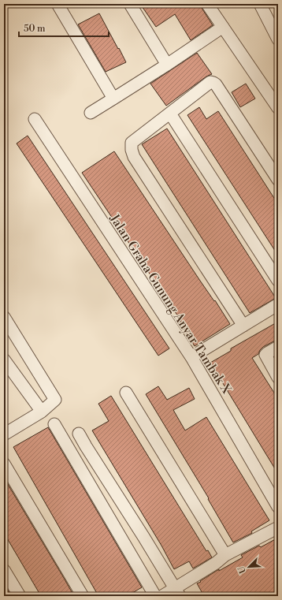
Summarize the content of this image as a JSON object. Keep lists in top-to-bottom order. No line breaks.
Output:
{"streets":{"street":["Jalan Graha Gunung Anyar Tambak X"]},"scale_bar":"50 m","north":"bottom left"}
